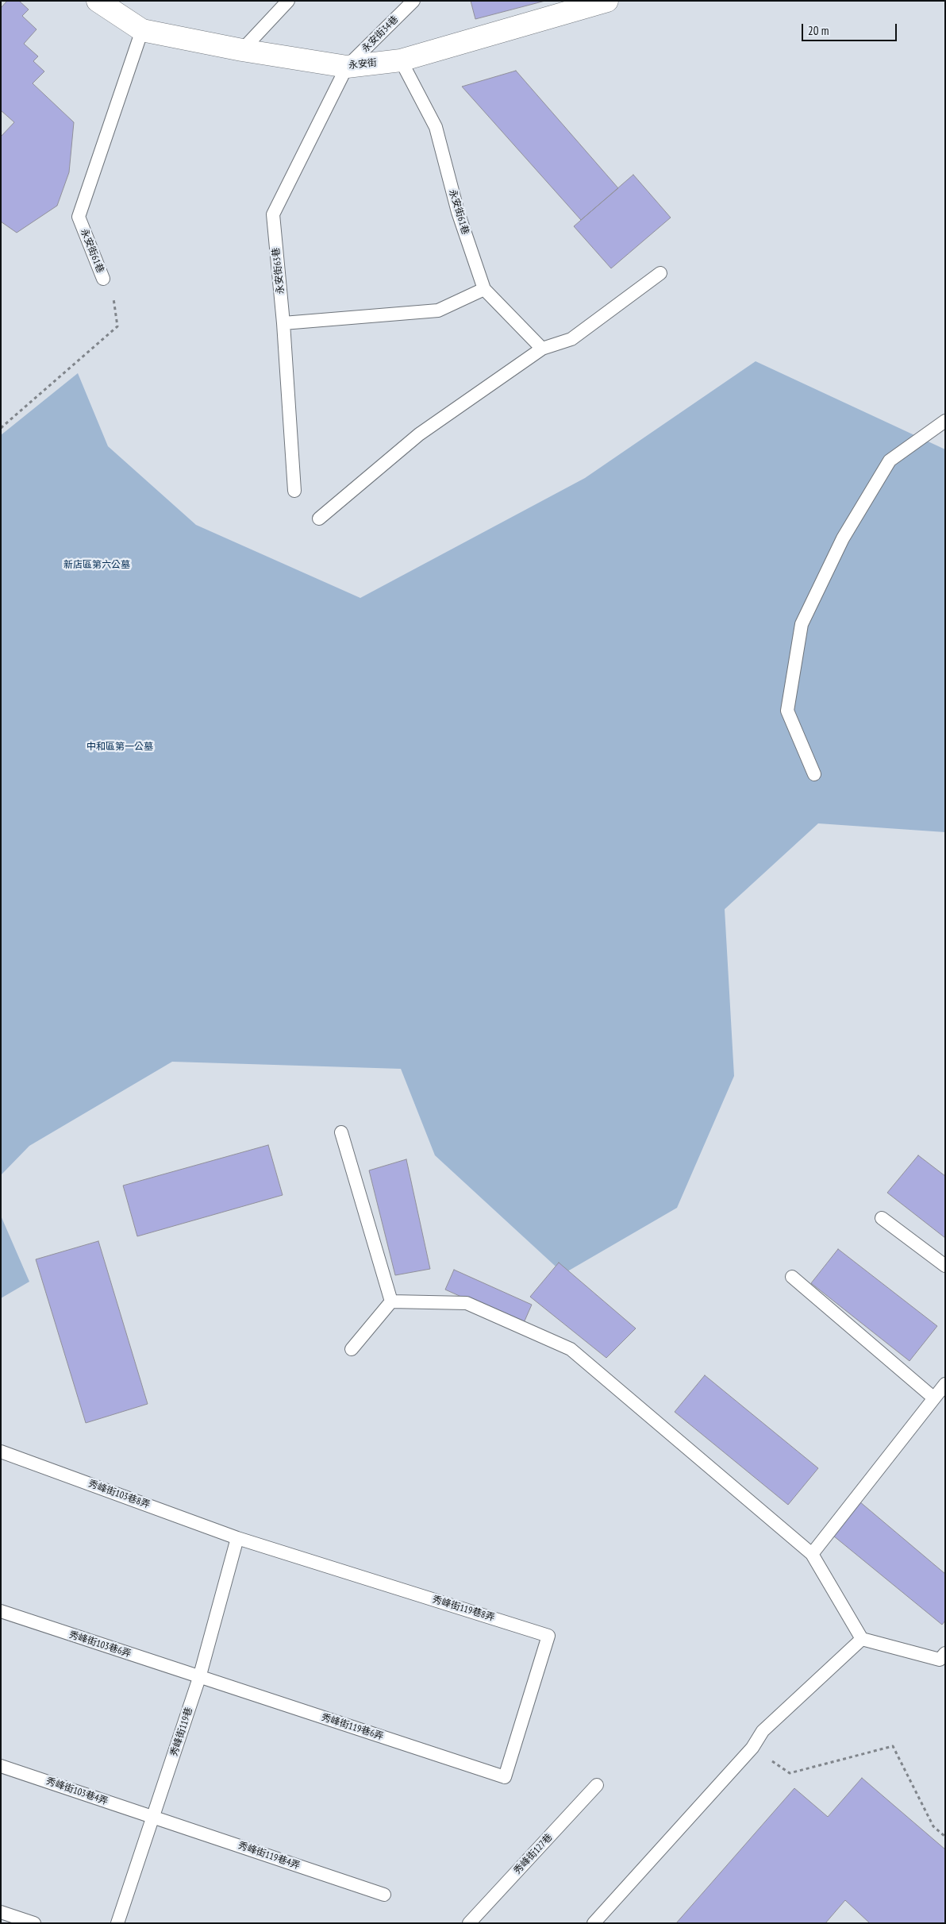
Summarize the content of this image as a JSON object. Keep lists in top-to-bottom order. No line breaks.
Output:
{"streets":{"street":["永安街"],"lane":["永安街34巷","永安街61巷","永安街63巷","秀峰街103巷8弄","秀峰街119巷8弄","秀峰街103巷6弄","秀峰街119巷6弄","秀峰街119巷","秀峰街103巷4弄","秀峰街127巷","秀峰街119巷4弄"]},"crossings":[["永安街34巷","永安街"],["永安街34巷","永安街63巷"],["永安街","永安街61巷"],["永安街","永安街63巷"],["秀峰街103巷8弄","秀峰街119巷8弄"],["秀峰街103巷8弄","秀峰街119巷"],["秀峰街119巷8弄","秀峰街119巷6弄"],["秀峰街119巷8弄","秀峰街119巷"],["秀峰街103巷6弄","秀峰街119巷6弄"],["秀峰街103巷6弄","秀峰街119巷"],["秀峰街119巷6弄","秀峰街119巷"],["秀峰街119巷","秀峰街103巷4弄"],["秀峰街119巷","秀峰街119巷4弄"],["秀峰街103巷4弄","秀峰街119巷4弄"]],"parks":["新店區第六公墓","中和區第一公墓"],"scale_bar":"20 m"}
